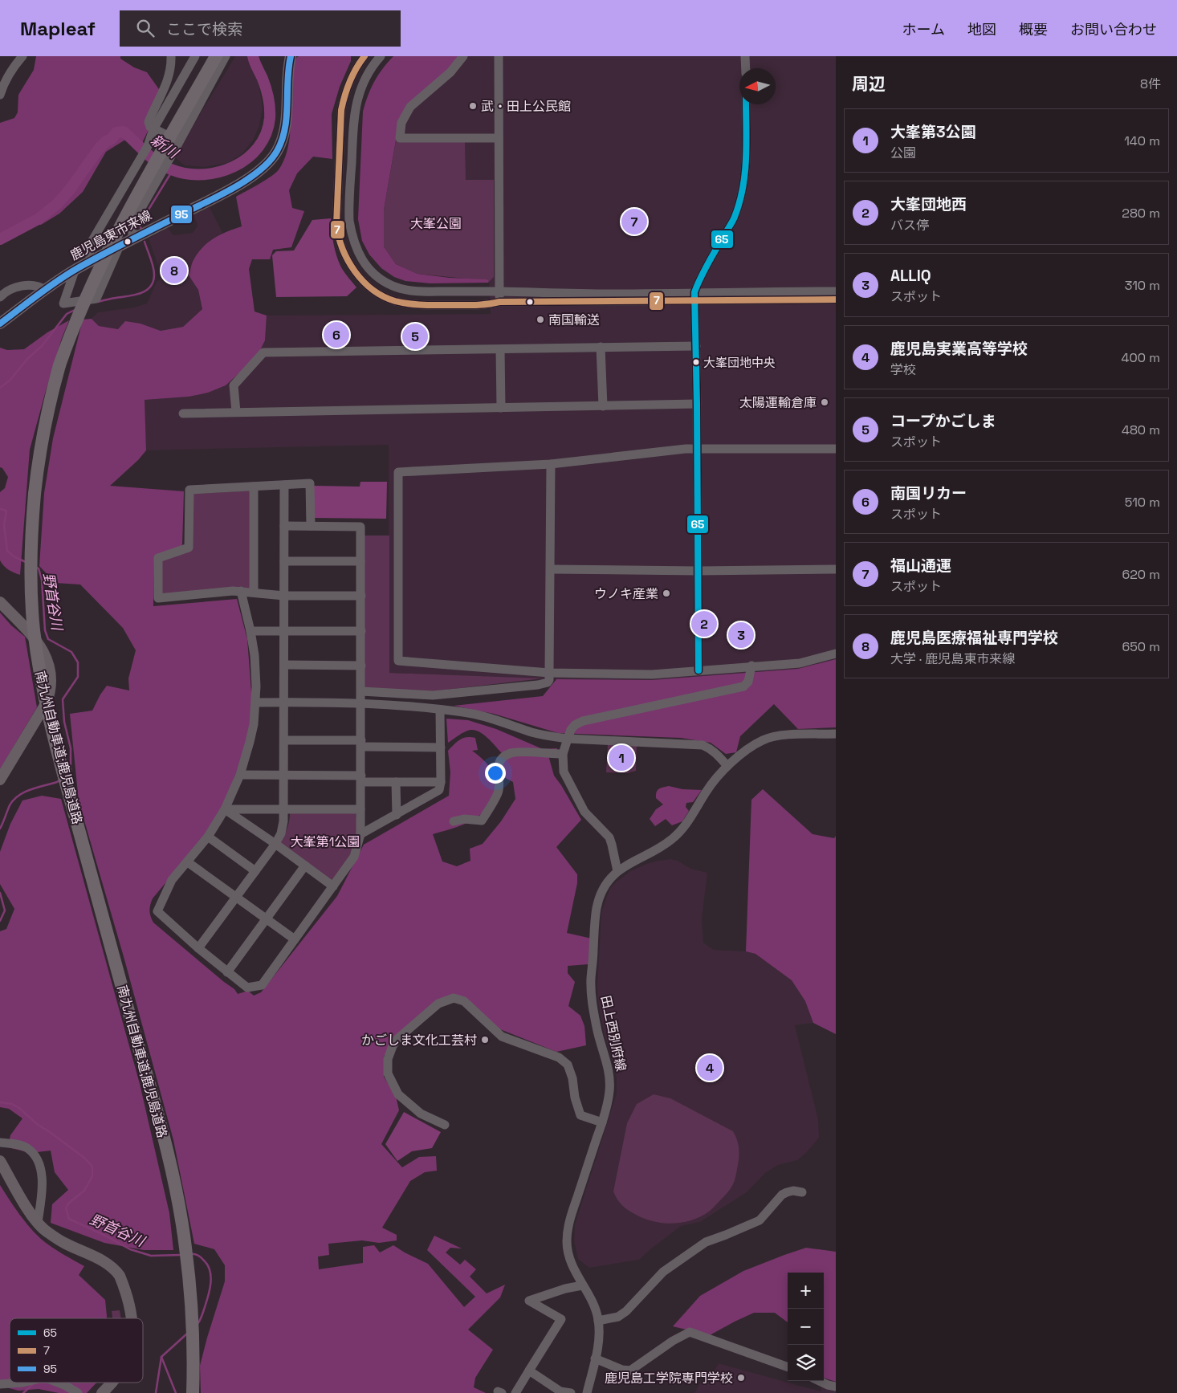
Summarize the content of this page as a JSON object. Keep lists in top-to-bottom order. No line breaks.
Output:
{"streets":{"highway":["南九州自動車道;鹿児島道路"],"main road":["鹿児島東市来線"],"street":["田上西別府線"]},"water":["新川","野首谷川"],"parks":["大峯公園","大峯第1公園"],"places":["武・田上公民館","南国輸送","大峯団地中央","太陽運輸倉庫","ウノキ産業","かごしま文化工芸村","鹿児島工学院専門学校"],"lines":["transit line 7","transit line 95","transit line 65"],"legend":["65","7","95"],"north":"left","page":{"header":"Mapleaf","search":"ここで検索","nav":["ホーム","地図","概要","お問い合わせ"],"heading":["周辺","8件"],"list":[{"mark":"1","name":"大峯第3公園","note":"公園","value":"140 m"},{"mark":"2","name":"大峯団地西","note":"バス停","value":"280 m"},{"mark":"3","name":"ALLIQ","note":"スポット","value":"310 m"},{"mark":"4","name":"鹿児島実業高等学校","note":"学校","value":"400 m"},{"mark":"5","name":"コープかごしま","note":"スポット","value":"480 m"},{"mark":"6","name":"南国リカー","note":"スポット","value":"510 m"},{"mark":"7","name":"福山通運","note":"スポット","value":"620 m"},{"mark":"8","name":"鹿児島医療福祉専門学校","note":"大学 · 鹿児島東市来線","value":"650 m"}],"pins":["7","8","6","5","2","3","1","4"],"map_buttons":["+","−"]}}
